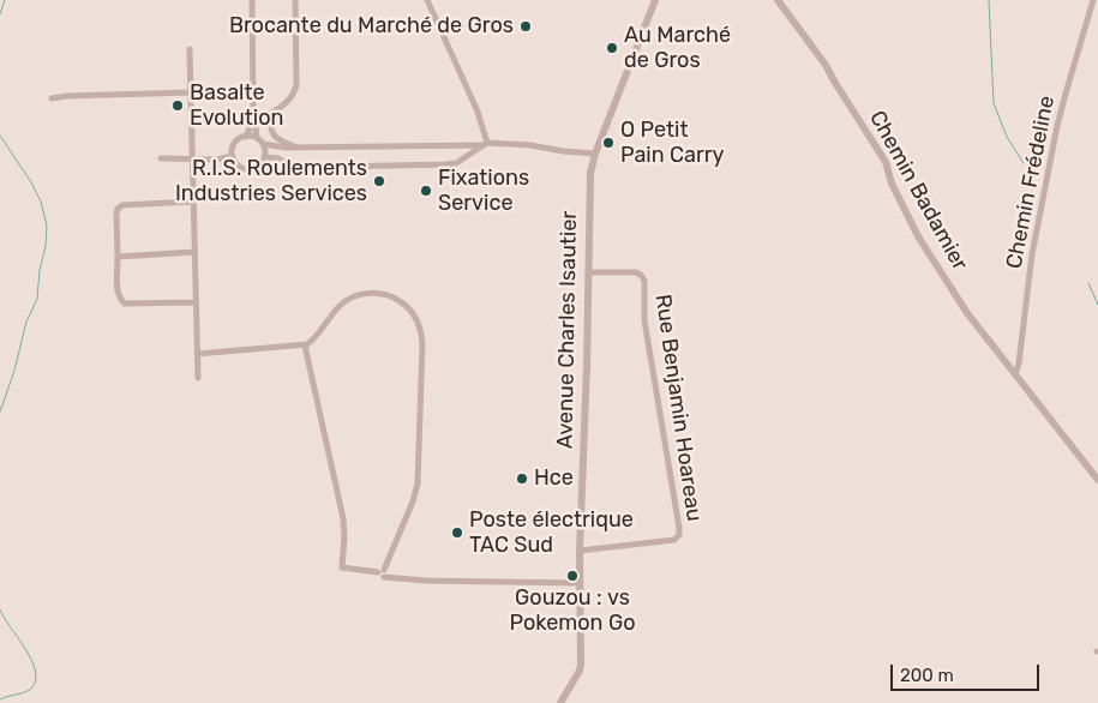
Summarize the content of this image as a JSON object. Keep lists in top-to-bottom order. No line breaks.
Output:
{"streets":{"street":["Chemin Frédeline","Chemin Badamier","Avenue Charles Isautier","Rue Benjamin Hoareau"]},"crossings":[["Chemin Frédeline","Chemin Badamier"],["Avenue Charles Isautier","Rue Benjamin Hoareau"]],"places":["Brocante du Marché de Gros","Au Marché de Gros","Basalte Evolution","O Petit Pain Carry","R.I.S. Roulements Industries Services","Fixations Service","Hce","Poste électrique TAC Sud","Gouzou : vs Pokemon Go"],"scale_bar":"200 m"}
